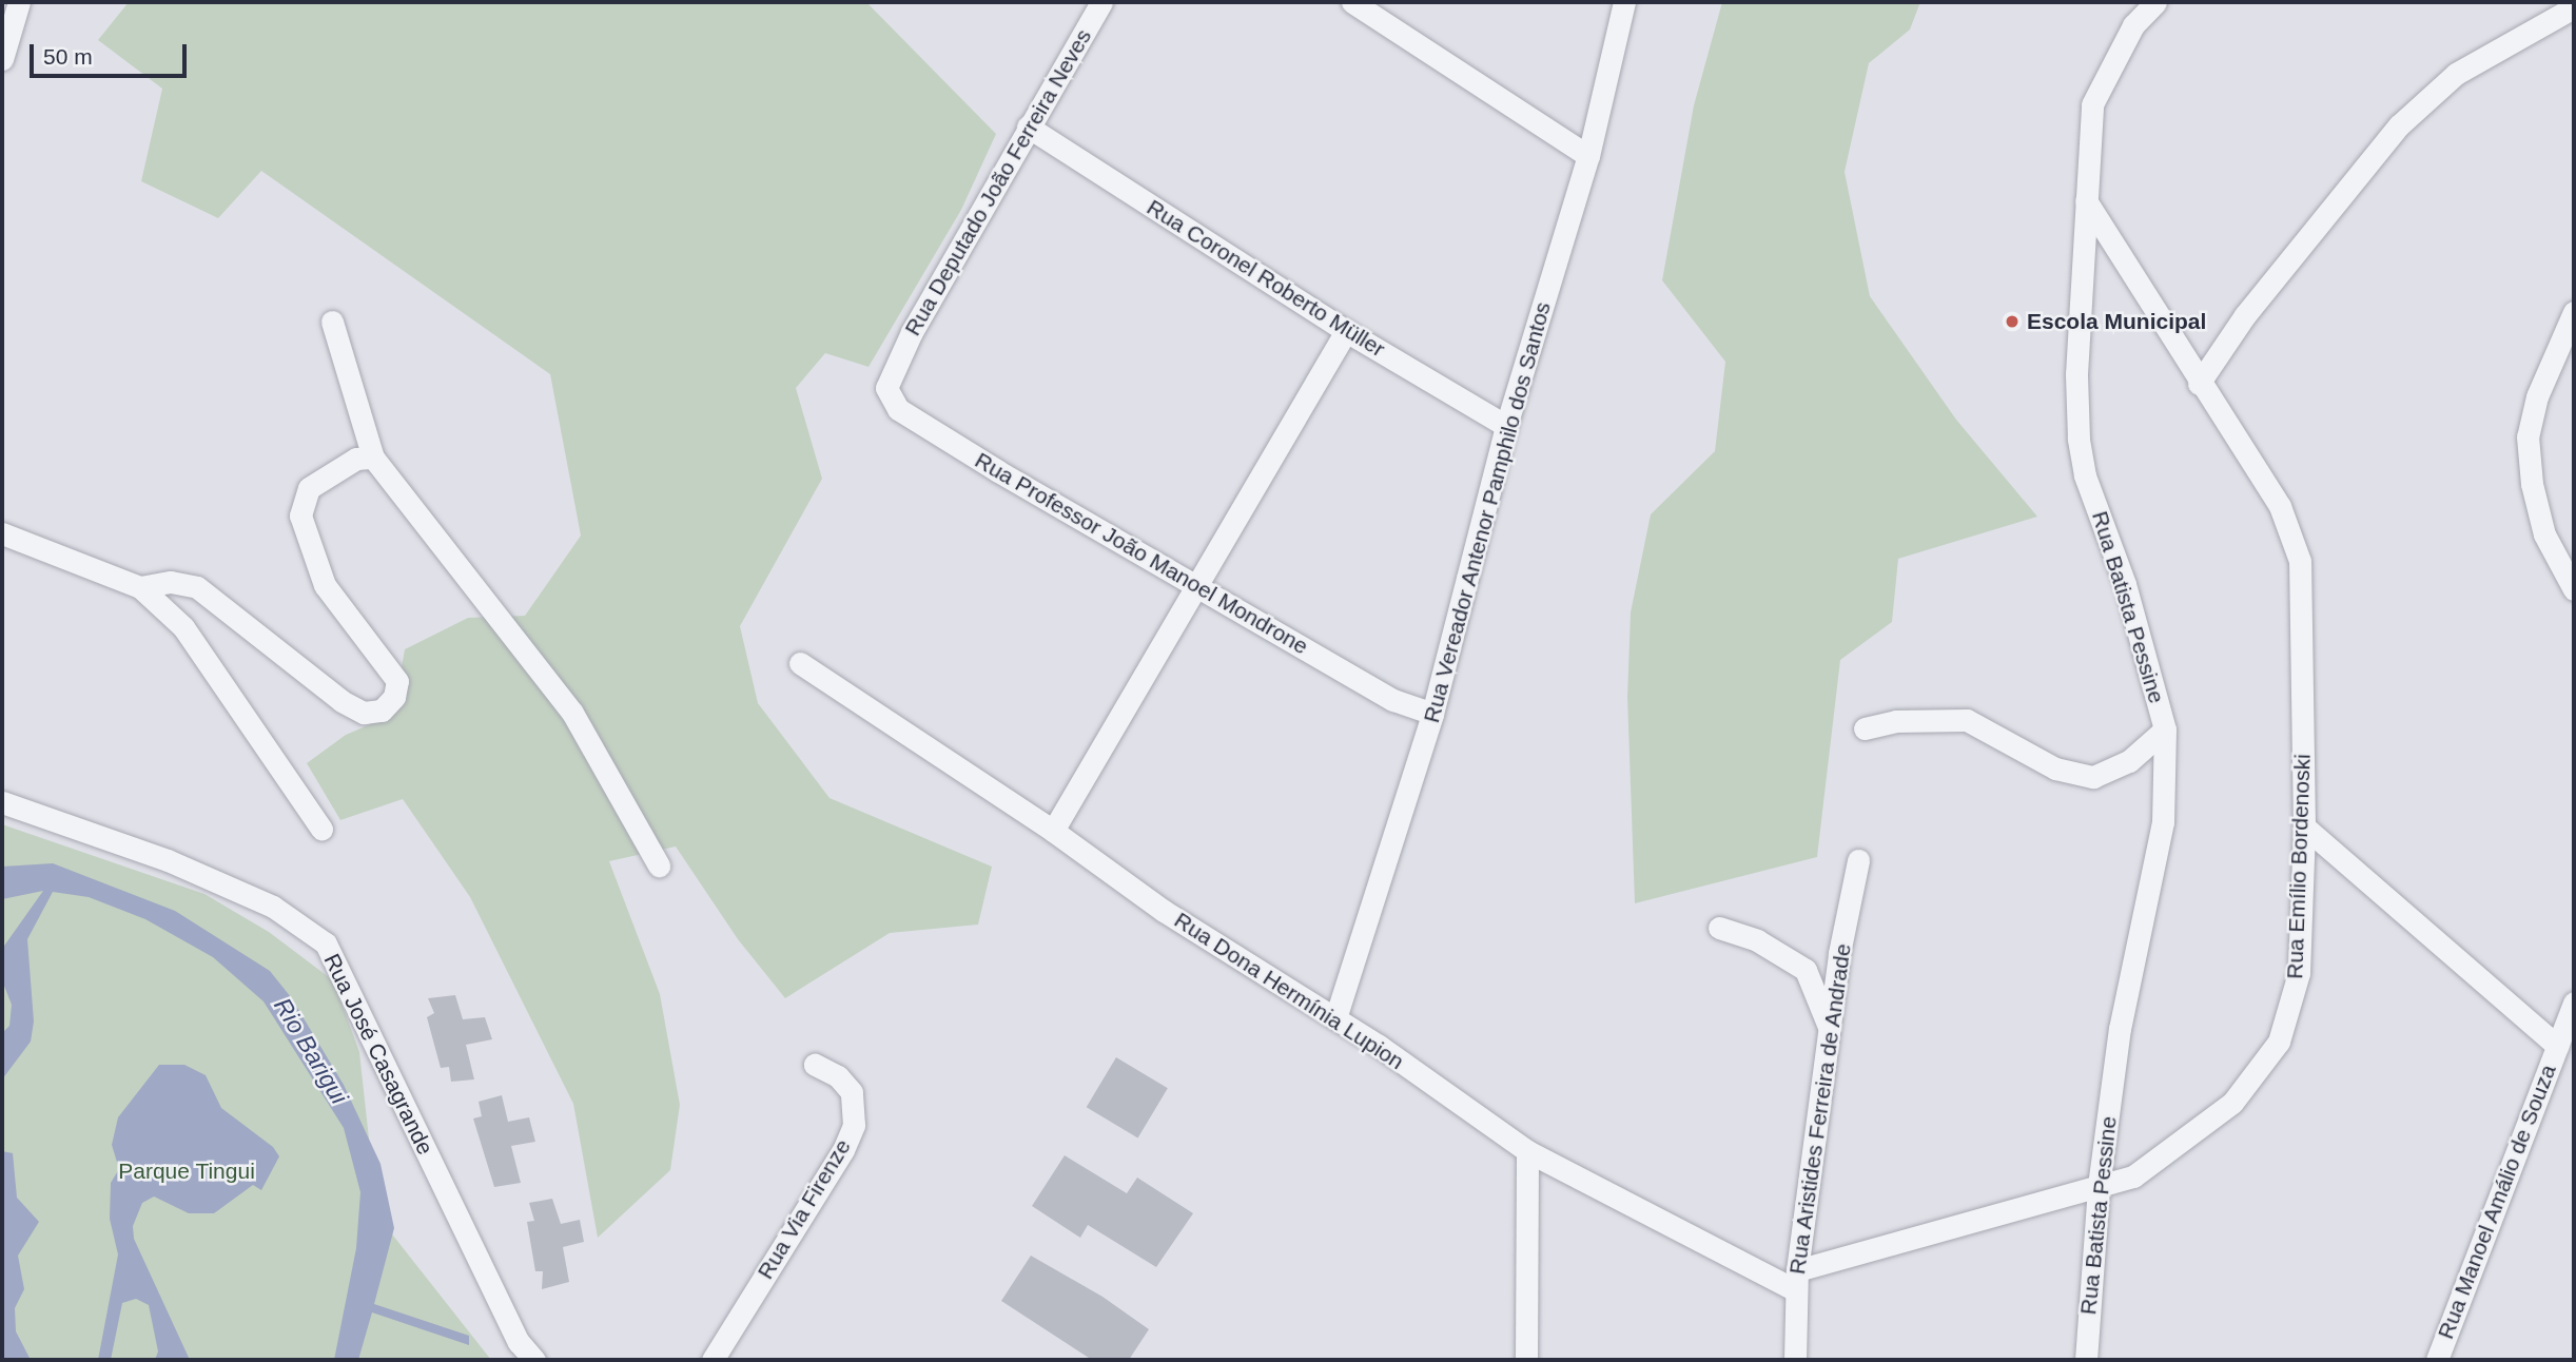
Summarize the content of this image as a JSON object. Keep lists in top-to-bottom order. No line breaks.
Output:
{"streets":{"street":["Rua Deputado João Ferreira Neves","Rua Coronel Roberto Müller","Rua Vereador Antenor Pamphilo dos Santos","Rua Professor João Manoel Mondrone","Rua Batista Pessine","Rua Emílio Bordenoski","Rua Dona Hermínia Lupion","Rua José Casagrande","Rua Aristides Ferreira de Andrade","Rua Manoel Amálio de Souza","Rua Via Firenze"]},"crossings":[["Rua Deputado João Ferreira Neves","Rua Coronel Roberto Müller"],["Rua Deputado João Ferreira Neves","Rua Professor João Manoel Mondrone"],["Rua Coronel Roberto Müller","Rua Vereador Antenor Pamphilo dos Santos"],["Rua Vereador Antenor Pamphilo dos Santos","Rua Professor João Manoel Mondrone"],["Rua Vereador Antenor Pamphilo dos Santos","Rua Dona Hermínia Lupion"],["Rua Batista Pessine","Rua Emílio Bordenoski"],["Rua Emílio Bordenoski","Rua Dona Hermínia Lupion"],["Rua Emílio Bordenoski","Rua Aristides Ferreira de Andrade"],["Rua Dona Hermínia Lupion","Rua Aristides Ferreira de Andrade"]],"water":["Rio Barigui"],"parks":["Parque Tingui"],"places":["Escola Municipal"],"scale_bar":"50 m"}
